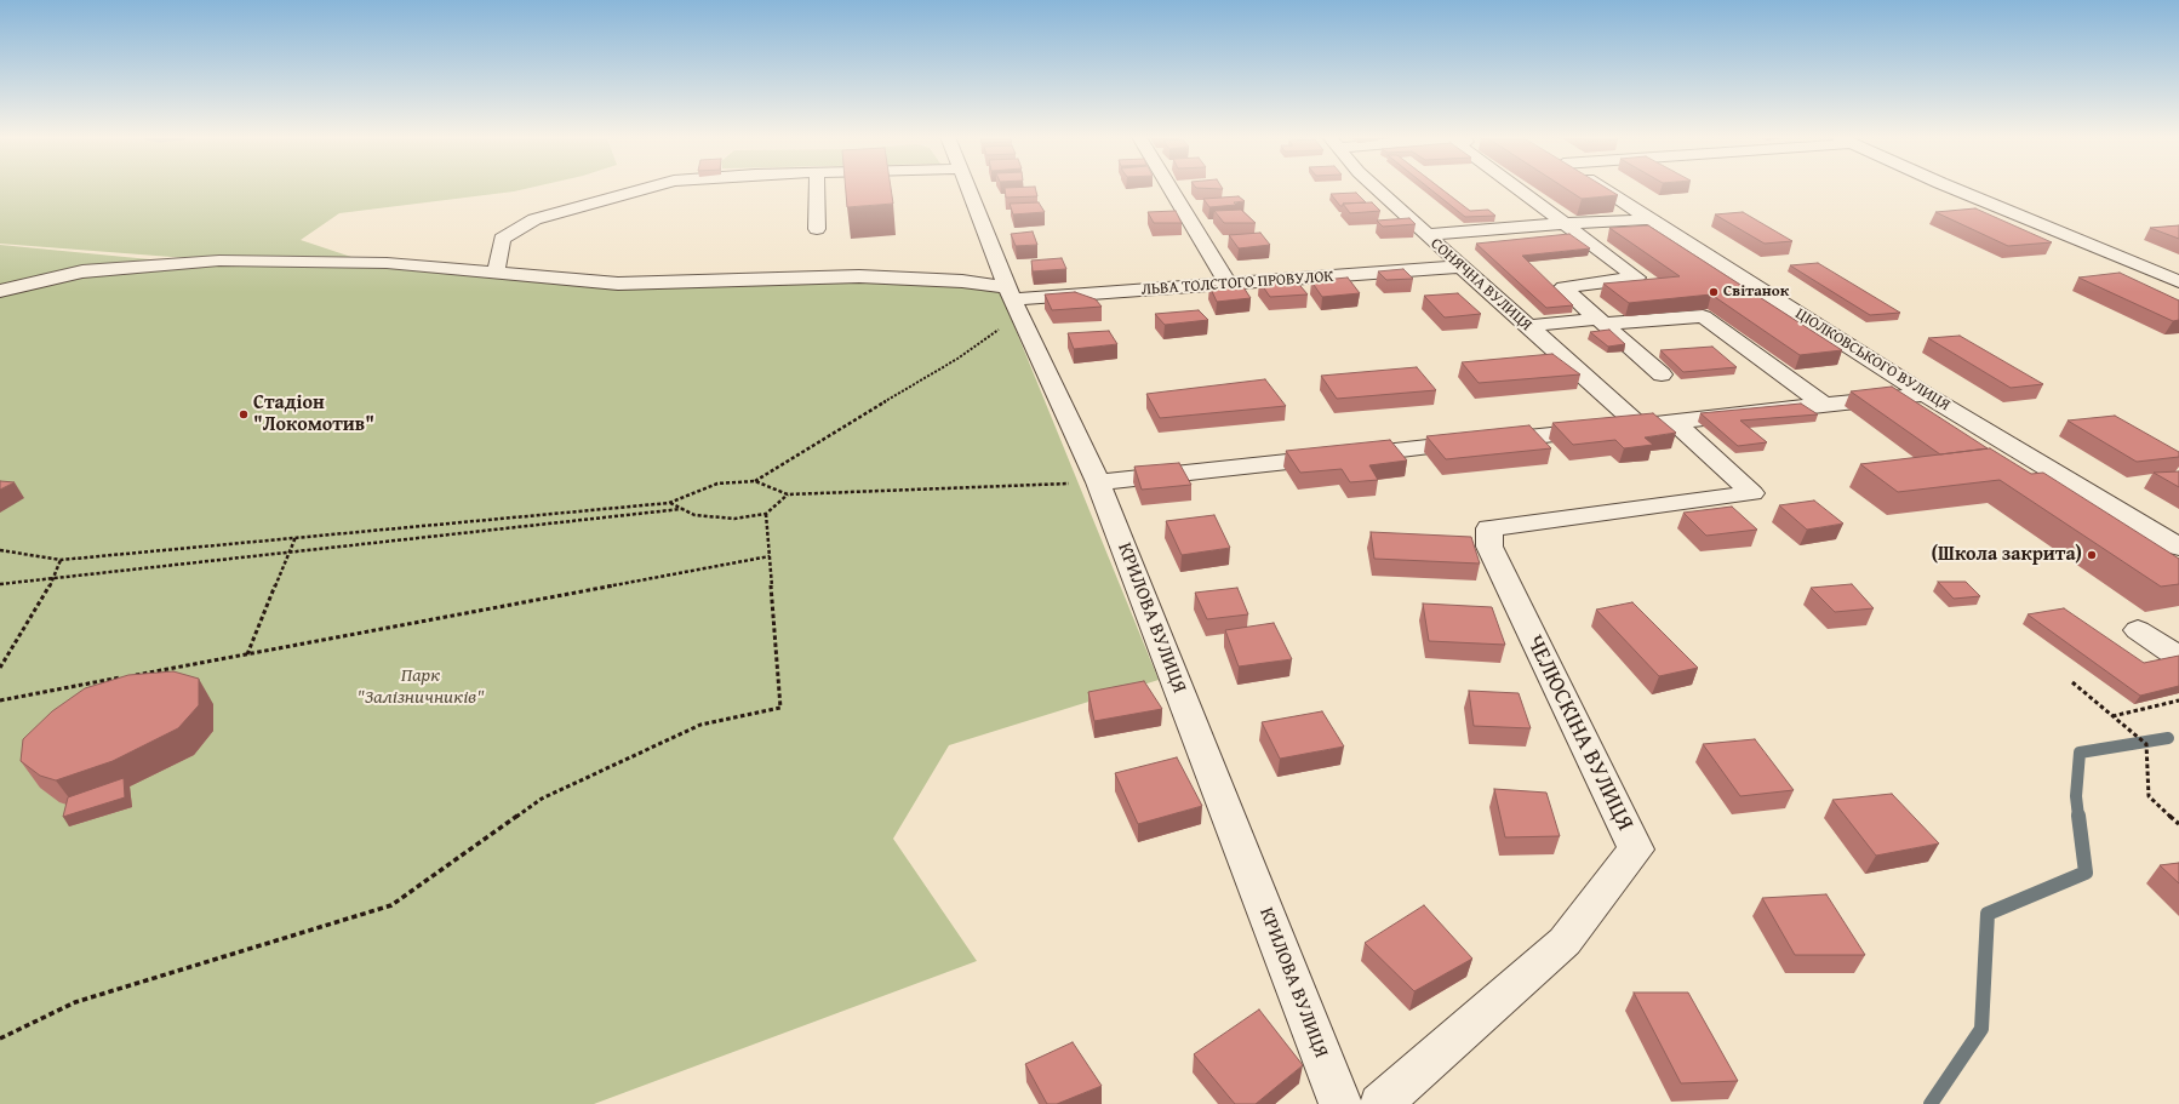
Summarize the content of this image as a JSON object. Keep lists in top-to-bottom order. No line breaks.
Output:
{"streets":{"street":["ЛЬВА ТОЛСТОГО ПРОВУЛОК","СОНЯЧНА ВУЛИЦЯ","ЦІОЛКОВСЬКОГО ВУЛИЦЯ","КРИЛОВА ВУЛИЦЯ","ЧЕЛЮСКІНА ВУЛИЦЯ"]},"crossings":[["ЛЬВА ТОЛСТОГО ПРОВУЛОК","СОНЯЧНА ВУЛИЦЯ"],["ЛЬВА ТОЛСТОГО ПРОВУЛОК","КРИЛОВА ВУЛИЦЯ"]],"parks":["Парк \"Залізничників\""],"places":["Світанок","Стадіон \"Локомотив\"","(Школа закрита)"]}
